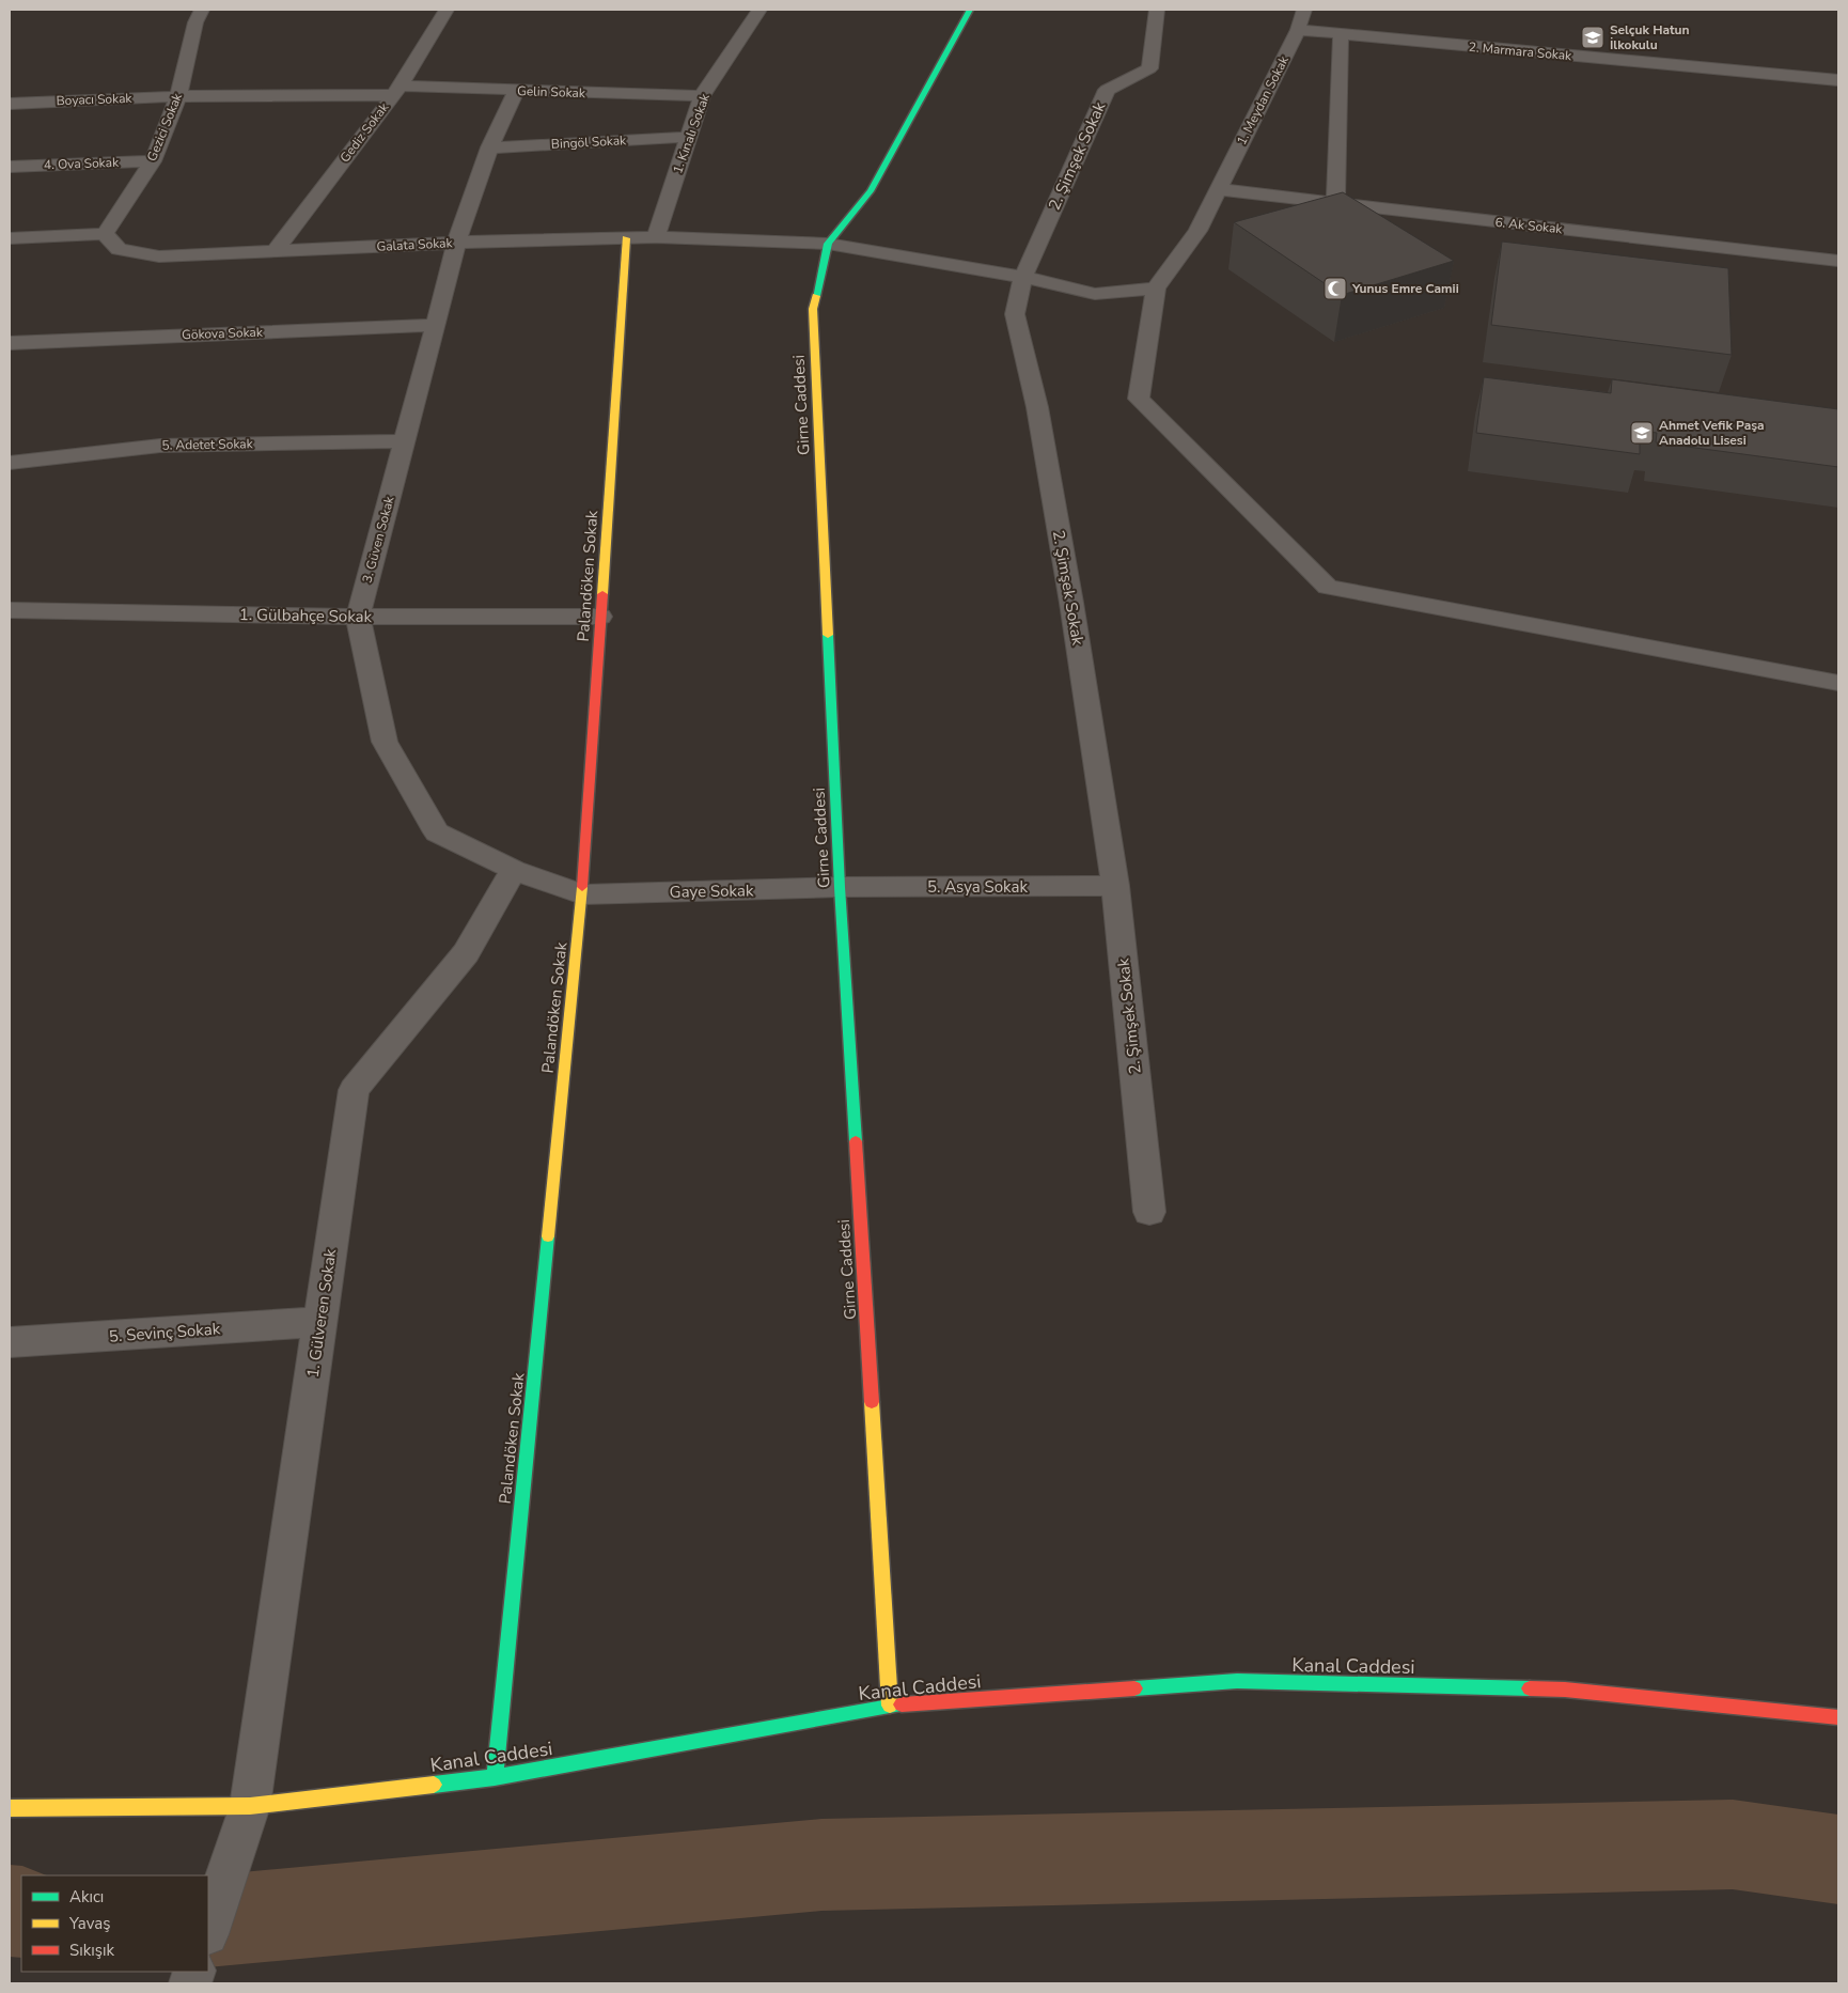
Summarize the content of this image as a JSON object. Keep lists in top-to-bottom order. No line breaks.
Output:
{"streets":{"street":["2. Marmara Sokak","Gelin Sokak","Boyacı Sokak","1. Meydan Sokak","Gezici Sokak","Gediz Sokak","1. Kınalı Sokak","Bingöl Sokak","2. Şimşek Sokak","4. Ova Sokak","6. Ak Sokak","Galata Sokak","Gökova Sokak","Girne Caddesi","5. Adetet Sokak","3. Güven Sokak","Palandöken Sokak","1. Gülbahçe Sokak","5. Asya Sokak","Gaye Sokak","1. Gülveren Sokak","5. Sevinç Sokak","Kanal Caddesi"]},"crossings":[["2. Marmara Sokak","1. Meydan Sokak"],["Gelin Sokak","Boyacı Sokak"],["Gelin Sokak","Gezici Sokak"],["Gelin Sokak","Gediz Sokak"],["Gelin Sokak","1. Kınalı Sokak"],["Gelin Sokak","3. Güven Sokak"],["Boyacı Sokak","Gezici Sokak"],["1. Meydan Sokak","6. Ak Sokak"],["1. Meydan Sokak","Galata Sokak"],["Gezici Sokak","4. Ova Sokak"],["Gezici Sokak","Galata Sokak"],["Gediz Sokak","Galata Sokak"],["1. Kınalı Sokak","Bingöl Sokak"],["1. Kınalı Sokak","Galata Sokak"],["Bingöl Sokak","3. Güven Sokak"],["2. Şimşek Sokak","Galata Sokak"],["2. Şimşek Sokak","5. Asya Sokak"],["Galata Sokak","Girne Caddesi"],["Galata Sokak","3. Güven Sokak"],["Galata Sokak","Palandöken Sokak"],["Gökova Sokak","3. Güven Sokak"],["Girne Caddesi","5. Asya Sokak"],["Girne Caddesi","Gaye Sokak"],["Girne Caddesi","Kanal Caddesi"],["5. Adetet Sokak","3. Güven Sokak"],["3. Güven Sokak","Palandöken Sokak"],["3. Güven Sokak","1. Gülbahçe Sokak"],["3. Güven Sokak","Gaye Sokak"],["3. Güven Sokak","1. Gülveren Sokak"],["Palandöken Sokak","1. Gülbahçe Sokak"],["Palandöken Sokak","Gaye Sokak"],["Palandöken Sokak","Kanal Caddesi"],["5. Asya Sokak","Gaye Sokak"],["1. Gülveren Sokak","5. Sevinç Sokak"],["1. Gülveren Sokak","Kanal Caddesi"]],"places":{"school or university":["Selçuk Hatun İlkokulu","Ahmet Vefik Paşa Anadolu Lisesi"],"mosque":["Yunus Emre Camii"]},"legend":["Akıcı","Yavaş","Sıkışık"]}
